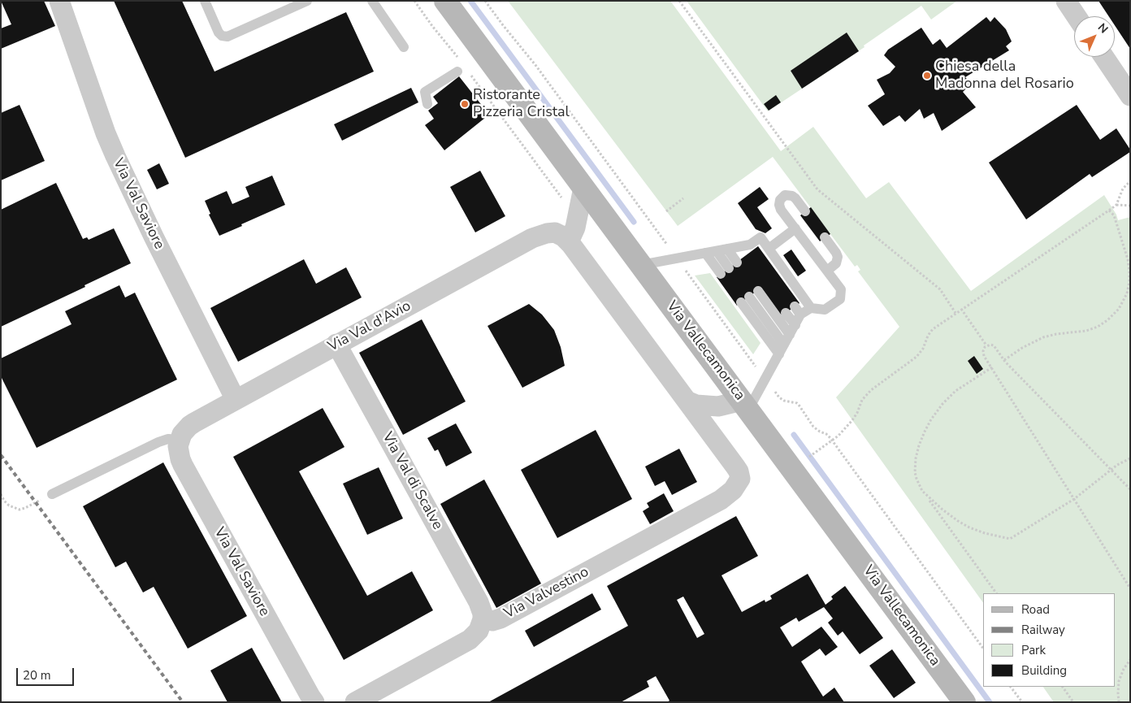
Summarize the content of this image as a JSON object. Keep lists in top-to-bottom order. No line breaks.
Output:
{"streets":{"main road":["Via Vallecamonica"],"street":["Via Val Saviore","Via Val d'Avio","Via Val di Scalve","Via Valvestino"]},"crossings":[["Via Val Saviore","Via Val d'Avio"],["Via Val d'Avio","Via Val di Scalve"],["Via Val di Scalve","Via Valvestino"]],"places":["Chiesa della Madonna del Rosario","Ristorante Pizzeria Cristal"],"legend":["Road","Railway","Park","Building"],"scale_bar":"20 m","north":"top right"}
